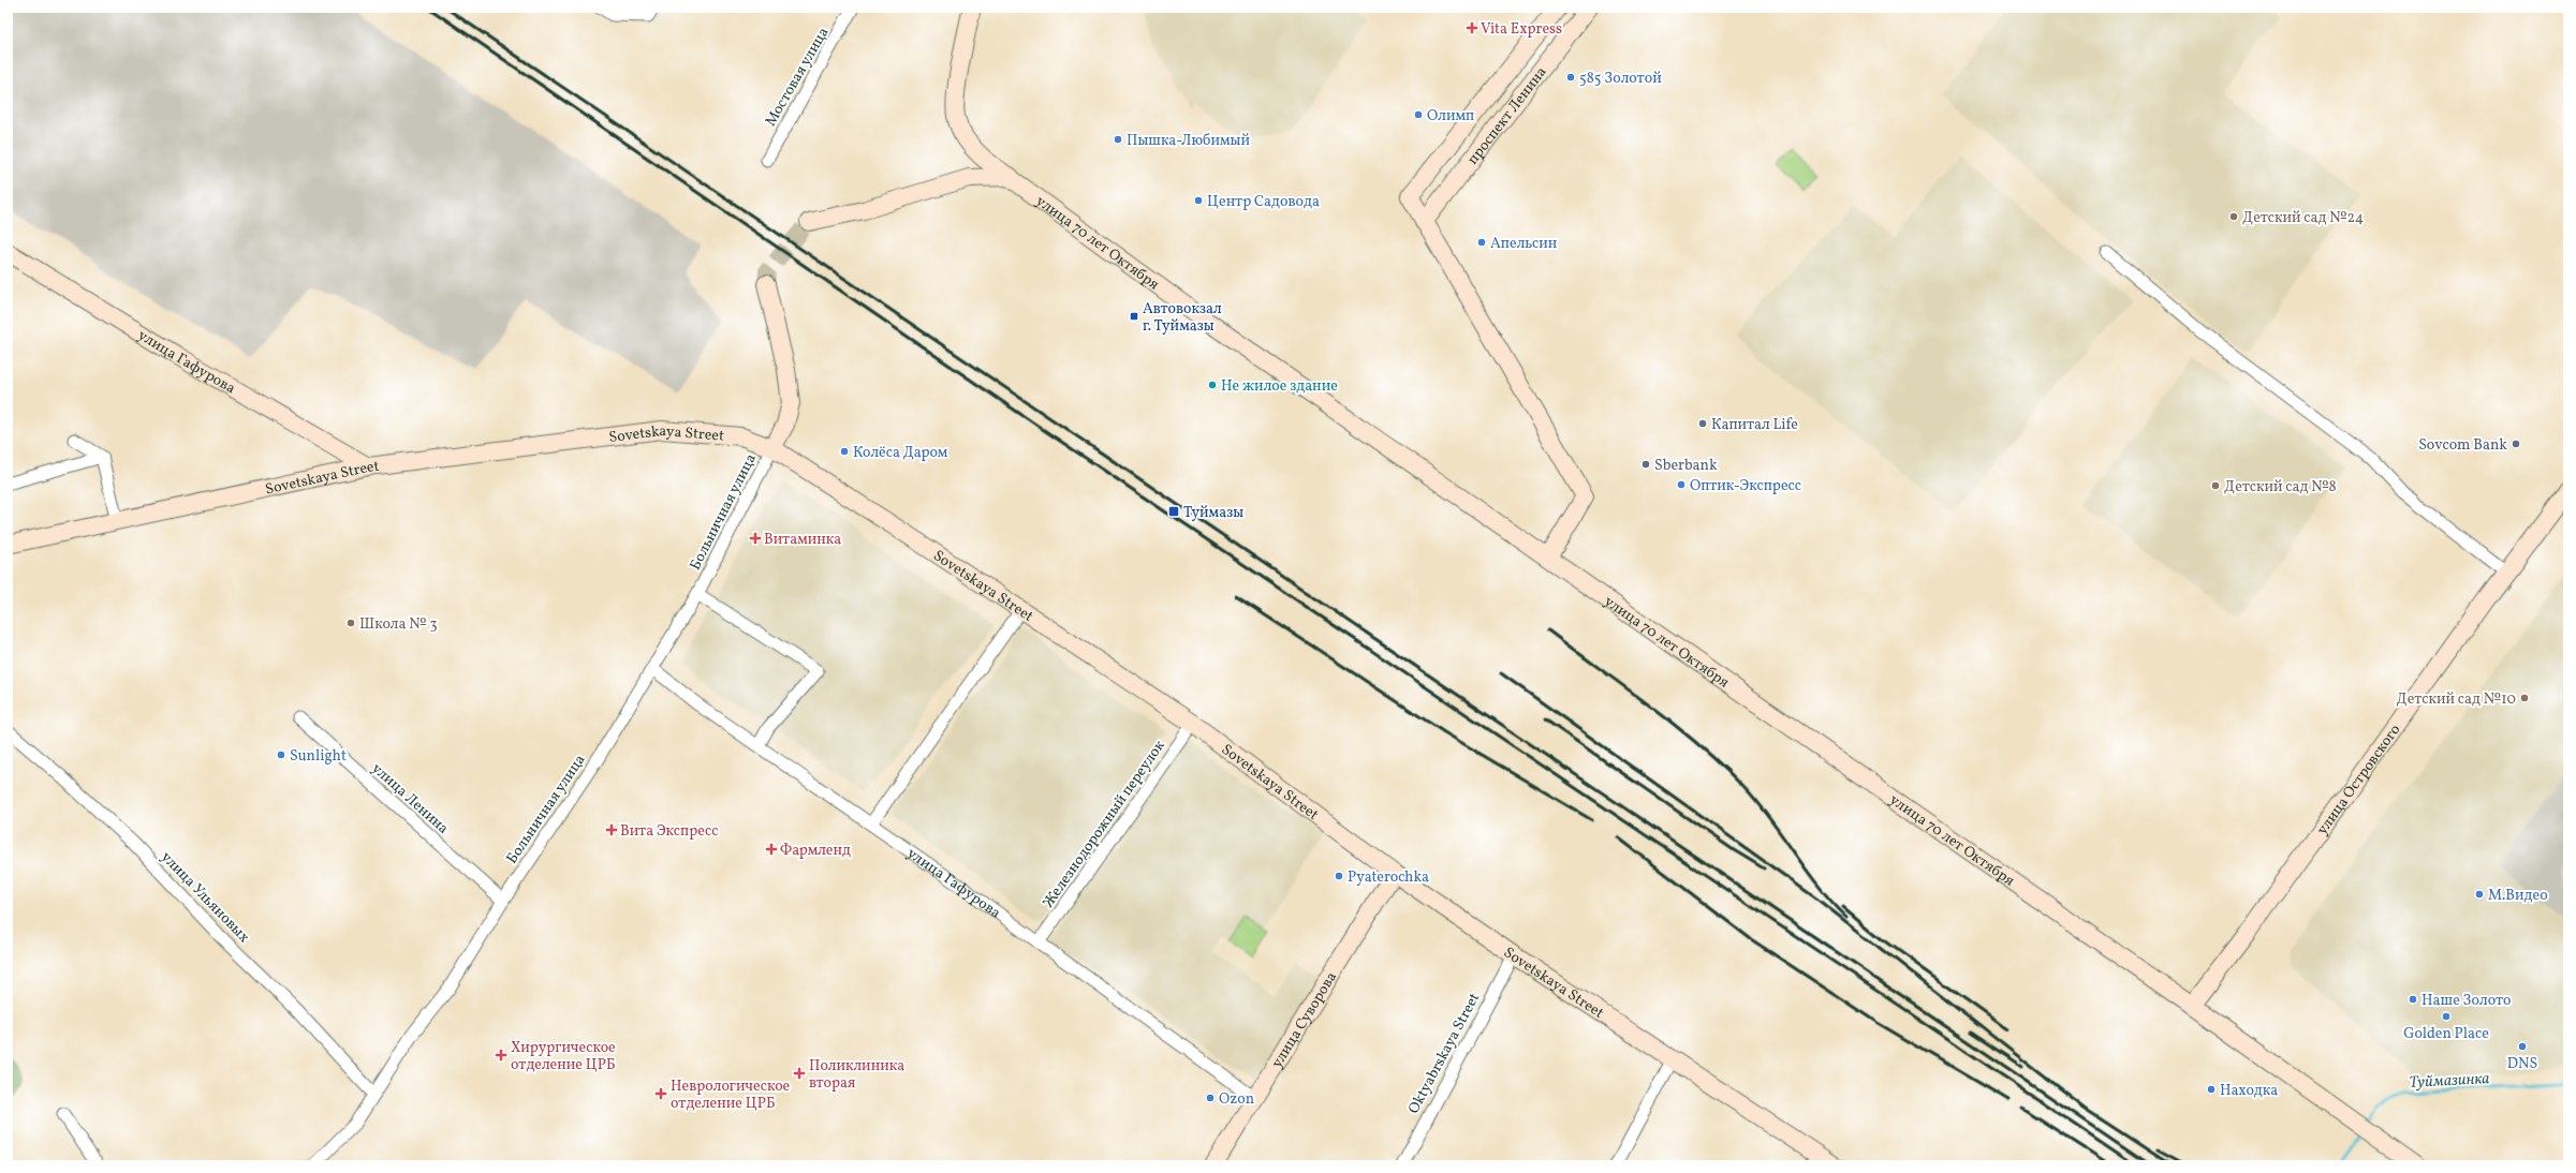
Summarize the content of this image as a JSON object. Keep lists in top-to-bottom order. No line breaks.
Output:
{"streets":{"main road":["проспект Ленина","улица 70 лет Октября","улица Гафурова","Sovetskaya Street","улица Островского","улица Суворова"],"street":["Мостовая улица","Больничная улица","улица Ленина","Железнодорожный переулок","улица Ульяновых","Oktyabrskaya Street"]},"crossings":[["улица 70 лет Октября","улица Островского"],["улица Гафурова","Sovetskaya Street"],["улица Гафурова","Больничная улица"],["улица Гафурова","Железнодорожный переулок"],["улица Гафурова","улица Суворова"],["Sovetskaya Street","Больничная улица"],["Sovetskaya Street","Железнодорожный переулок"],["Sovetskaya Street","улица Суворова"],["Sovetskaya Street","Oktyabrskaya Street"],["Больничная улица","улица Ленина"],["Больничная улица","улица Ульяновых"]],"water":["Туймазинка"],"places":{"health":["Vita Express","Витаминка","Вита Экспресс","Фармленд","Хирургическое отделение ЦРБ","Поликлиника вторая","Неврологическое отделение ЦРБ"],"other":["585 Золотой","Олимп","Пышка-Любимый","Центр Садовода","Детский сад №24","Апельсин","Не жилое здание","Капитал Life","Sovcom Bank","Колёса Даром","Sberbank","Оптик-Экспресс","Детский сад №8","Школа № 3","Детский сад №10","Sunlight","Pyaterochka","М.Видео","Наше Золото","Golden Place","DNS","Находка","Ozon"],"transit":["Автовокзал г. Туймазы","Туймазы"]}}
